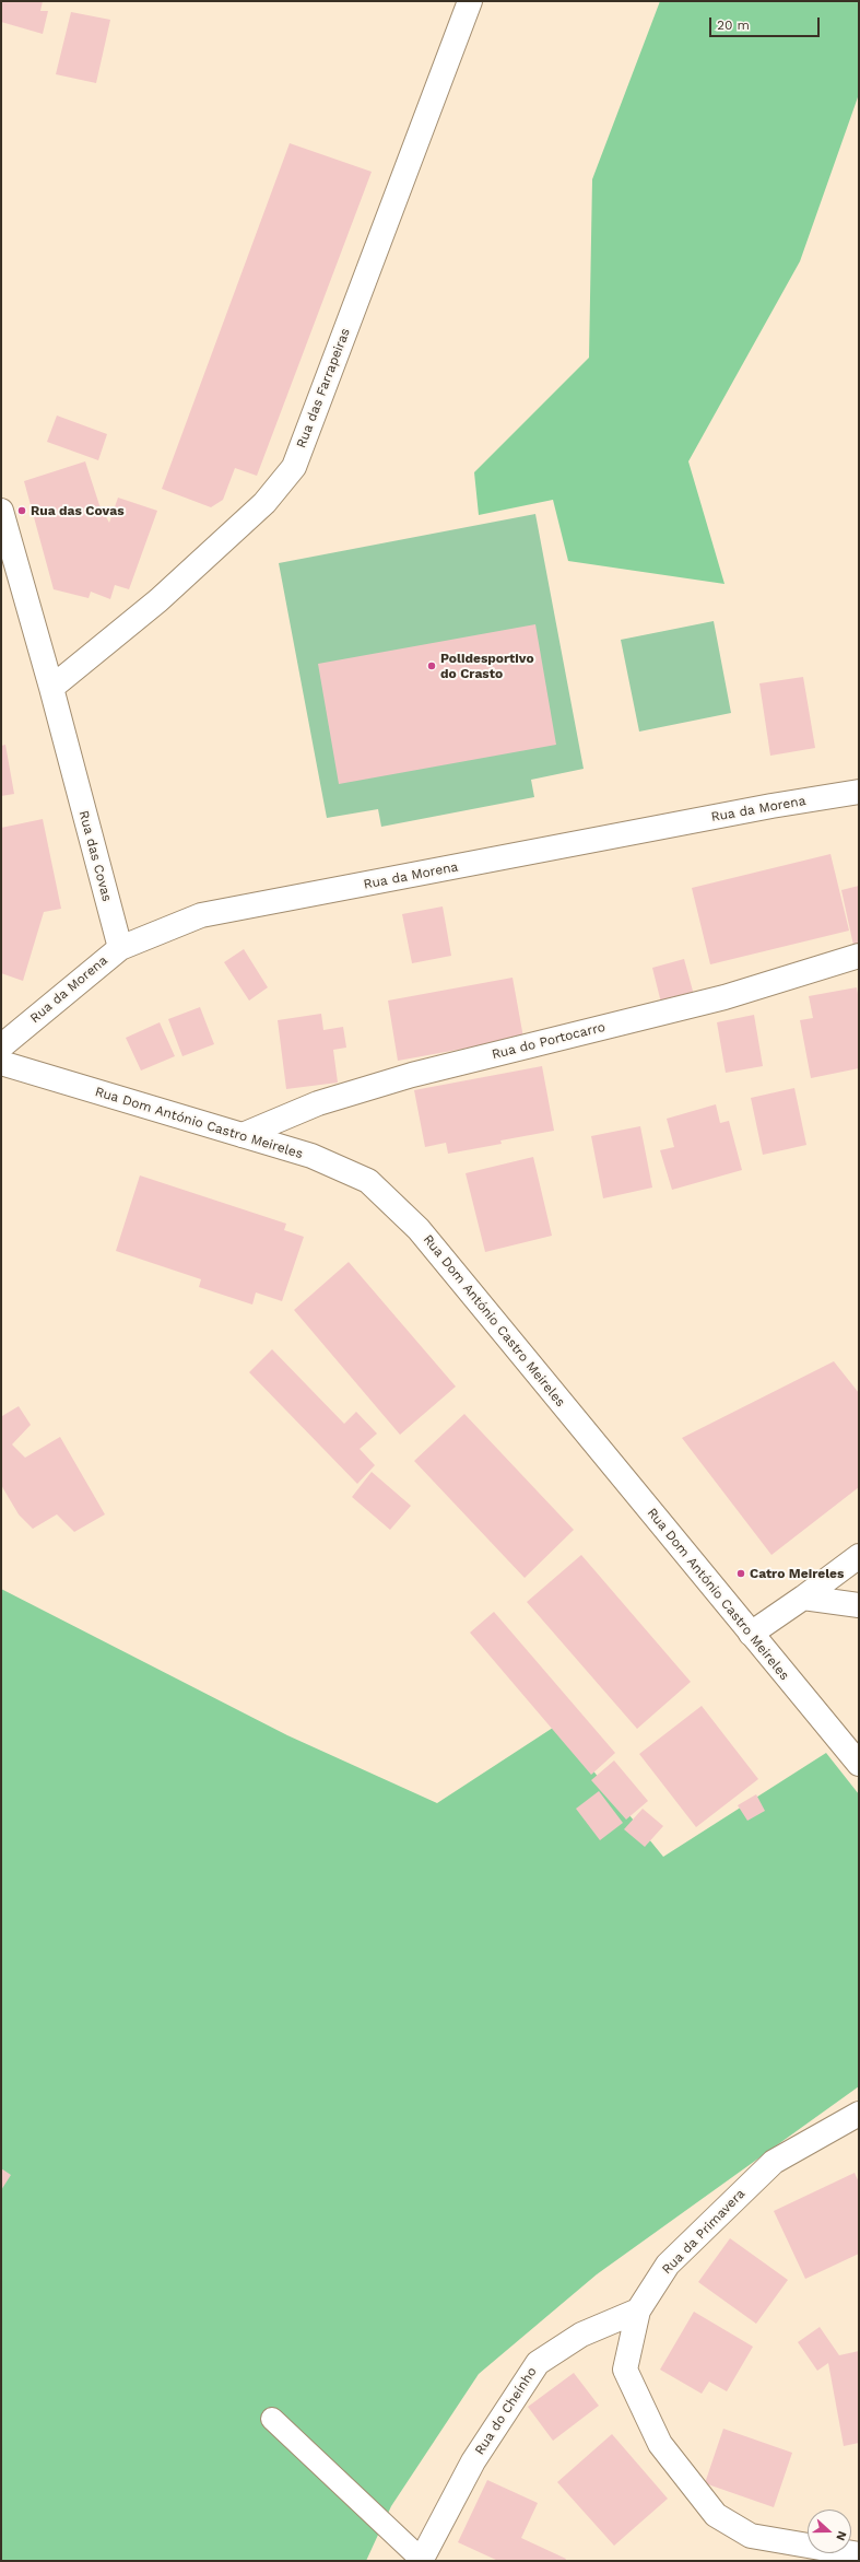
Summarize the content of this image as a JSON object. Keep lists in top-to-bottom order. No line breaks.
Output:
{"streets":{"street":["Rua das Farrapeiras","Rua da Morena","Rua das Covas","Rua do Portocarro","Rua Dom António Castro Meireles","Rua da Primavera","Rua do Cheínho"]},"crossings":[["Rua das Farrapeiras","Rua das Covas"],["Rua da Morena","Rua das Covas"],["Rua do Portocarro","Rua Dom António Castro Meireles"],["Rua da Primavera","Rua do Cheínho"]],"places":["Rua das Covas","Polidesportivo do Crasto","Catro Meireles"],"scale_bar":"20 m","north":"right"}
